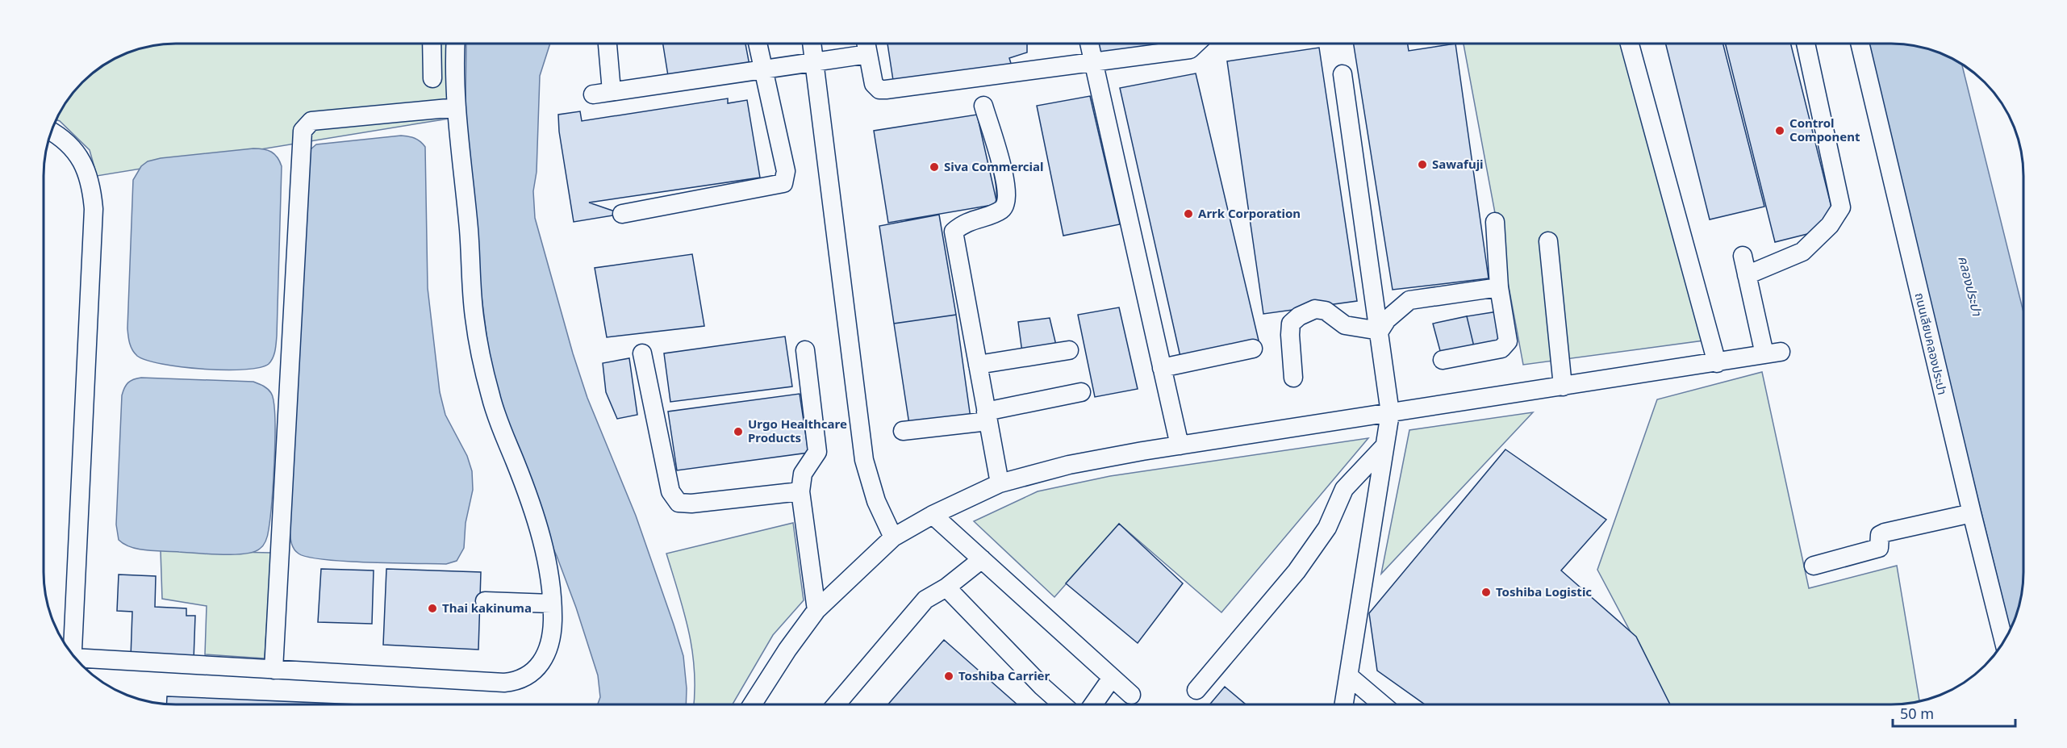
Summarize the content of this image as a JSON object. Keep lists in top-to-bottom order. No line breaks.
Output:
{"streets":{"street":["ถนนเลียบคลองประปา"]},"water":["คลองประปา"],"places":["Control Component","Sawafuji","Siva Commercial","Arrk Corporation","Urgo Healthcare Products","Toshiba Logistic","Thai kakinuma","Toshiba Carrier"],"scale_bar":"50 m"}
